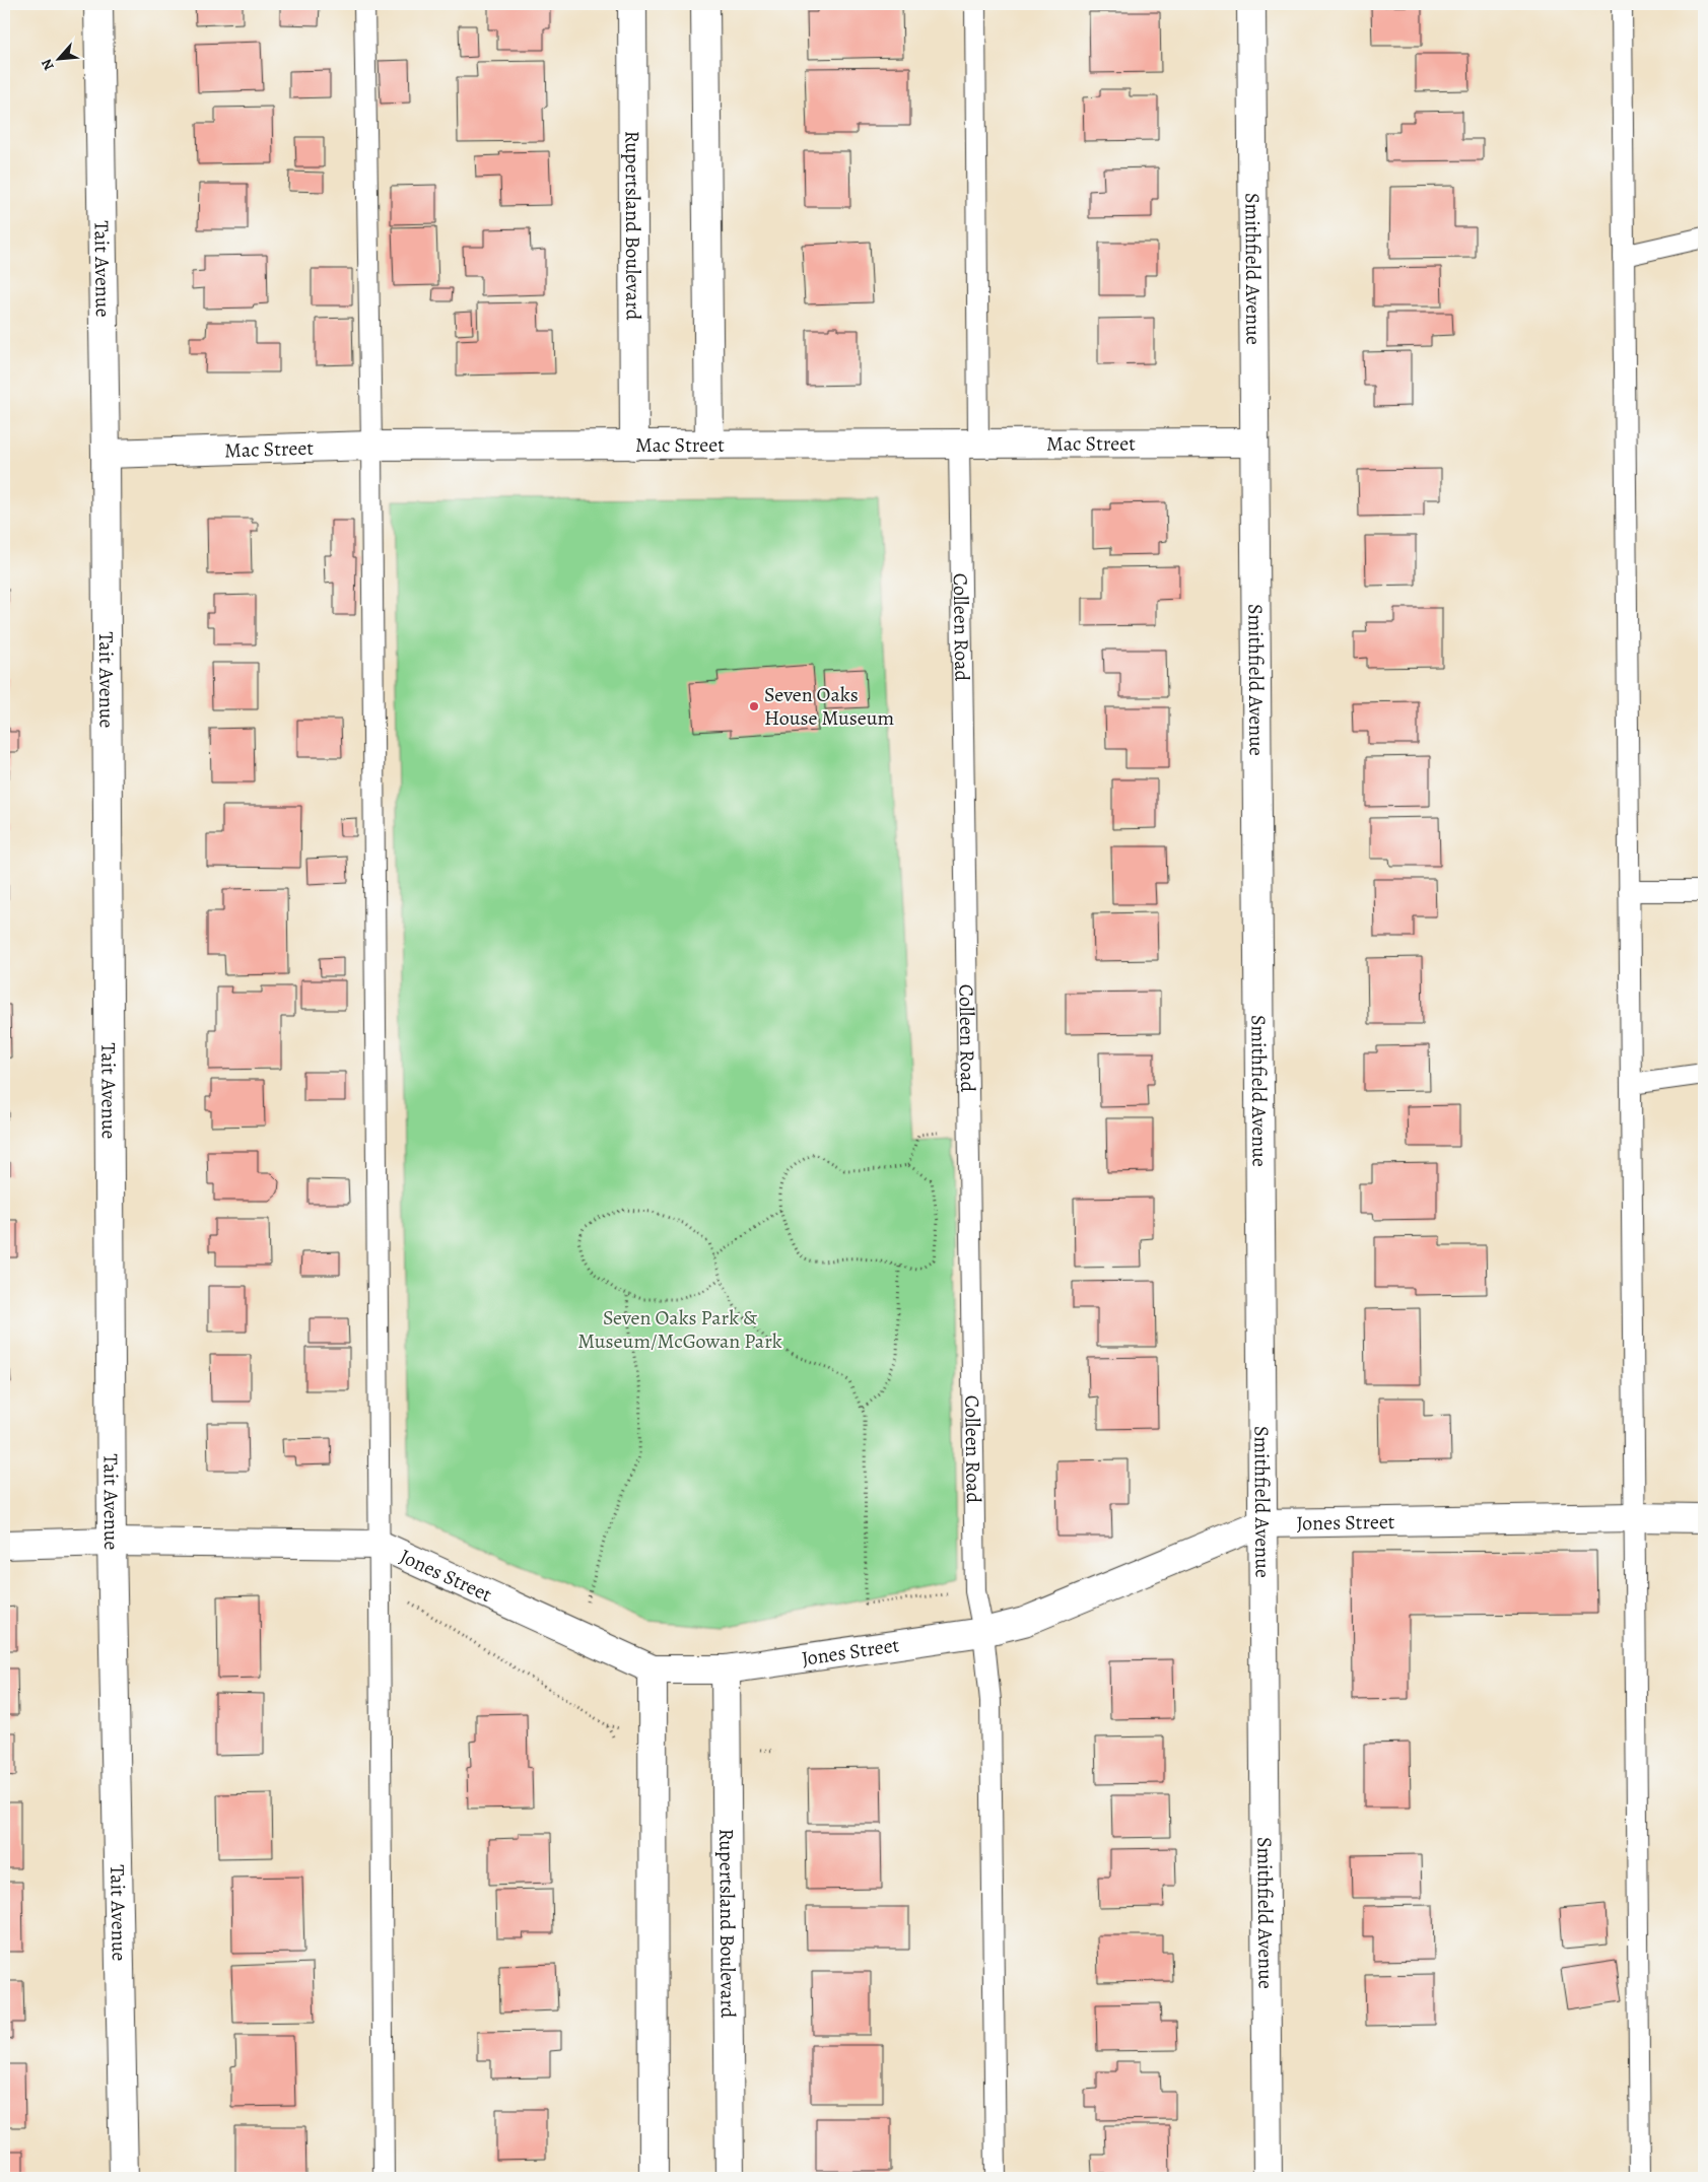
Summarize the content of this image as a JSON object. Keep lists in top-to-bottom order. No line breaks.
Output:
{"streets":{"street":["Rupertsland Boulevard","Tait Avenue","Smithfield Avenue","Mac Street","Jones Street"],"lane":["Colleen Road"]},"crossings":[["Rupertsland Boulevard","Mac Street"],["Rupertsland Boulevard","Jones Street"],["Tait Avenue","Mac Street"],["Tait Avenue","Jones Street"],["Smithfield Avenue","Mac Street"],["Smithfield Avenue","Jones Street"],["Mac Street","Colleen Road"],["Colleen Road","Jones Street"]],"parks":["Seven Oaks Park & Museum/McGowan Park"],"places":["Seven Oaks House Museum"],"north":"bottom left"}
